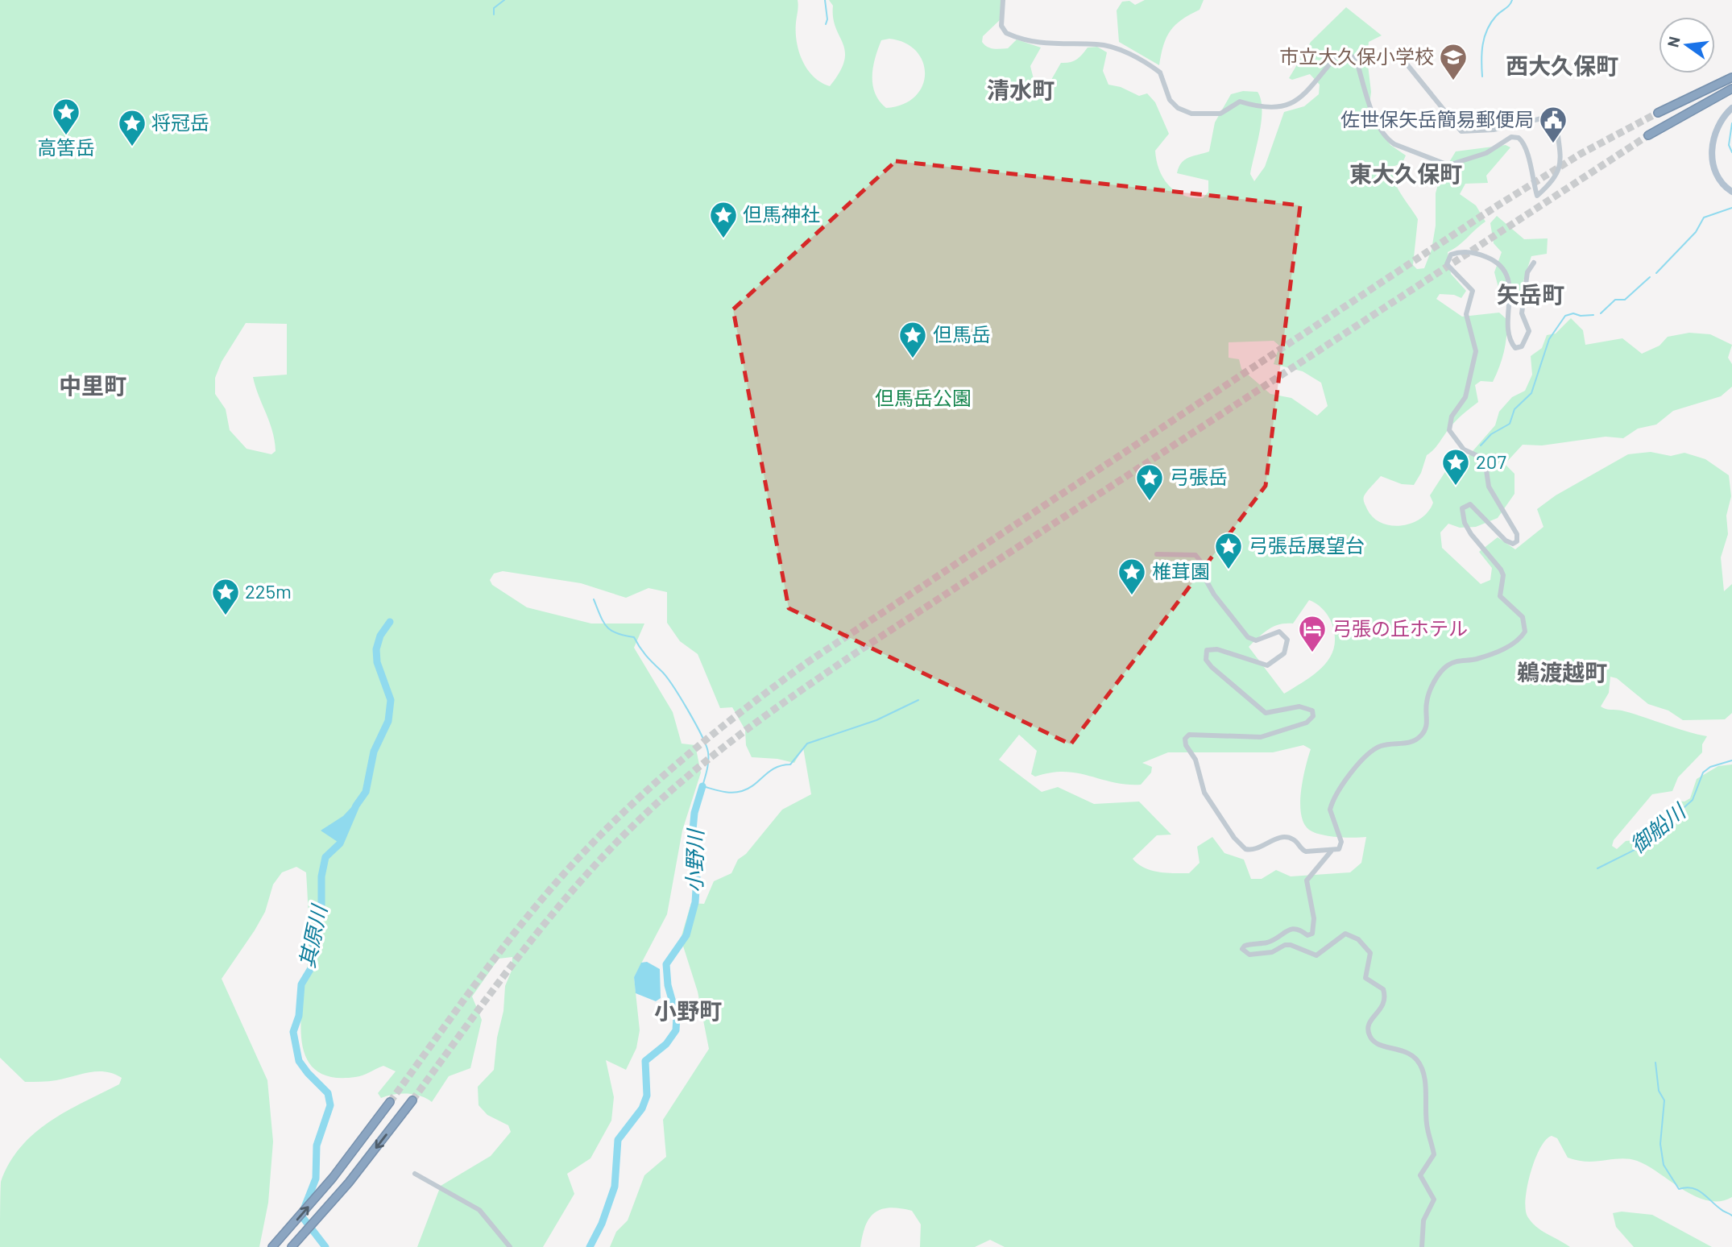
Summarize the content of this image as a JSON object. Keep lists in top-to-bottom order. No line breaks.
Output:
{"districts":["西大久保町","清水町","東大久保町","矢岳町","中里町","鵜渡越町","小野町"],"water":["御船川","小野川","其原川"],"parks":["但馬岳公園"],"places":{"school or university":["市立大久保小学校"],"place":["高筈岳","将冠岳","但馬神社","但馬岳","207","弓張岳","弓張岳展望台","椎茸園","225m"],"public building":["佐世保矢岳簡易郵便局"],"hotel":["弓張の丘ホテル"]},"north":"left"}
